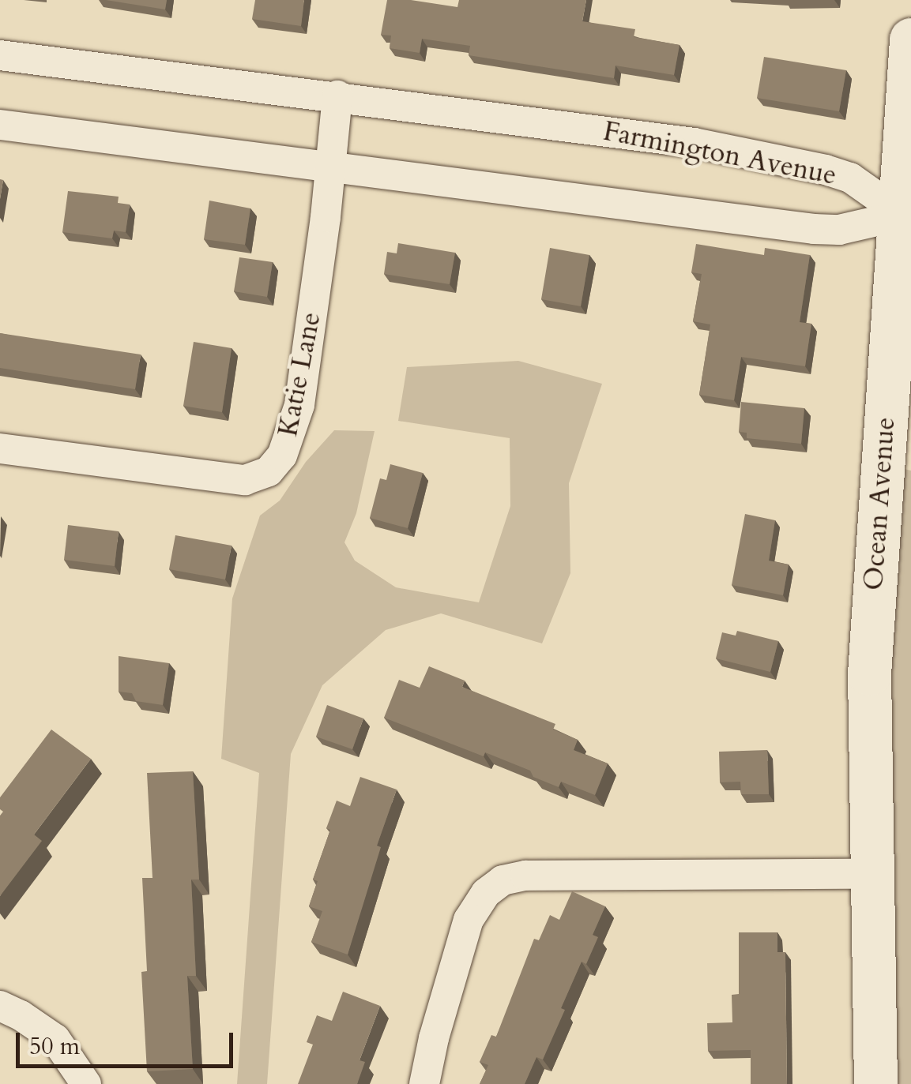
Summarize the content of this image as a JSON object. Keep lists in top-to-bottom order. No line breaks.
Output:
{"streets":{"main road":["Ocean Avenue"],"street":["Farmington Avenue","Katie Lane"]},"crossings":[["Farmington Avenue","Katie Lane"],["Farmington Avenue","Ocean Avenue"]],"scale_bar":"50 m"}
